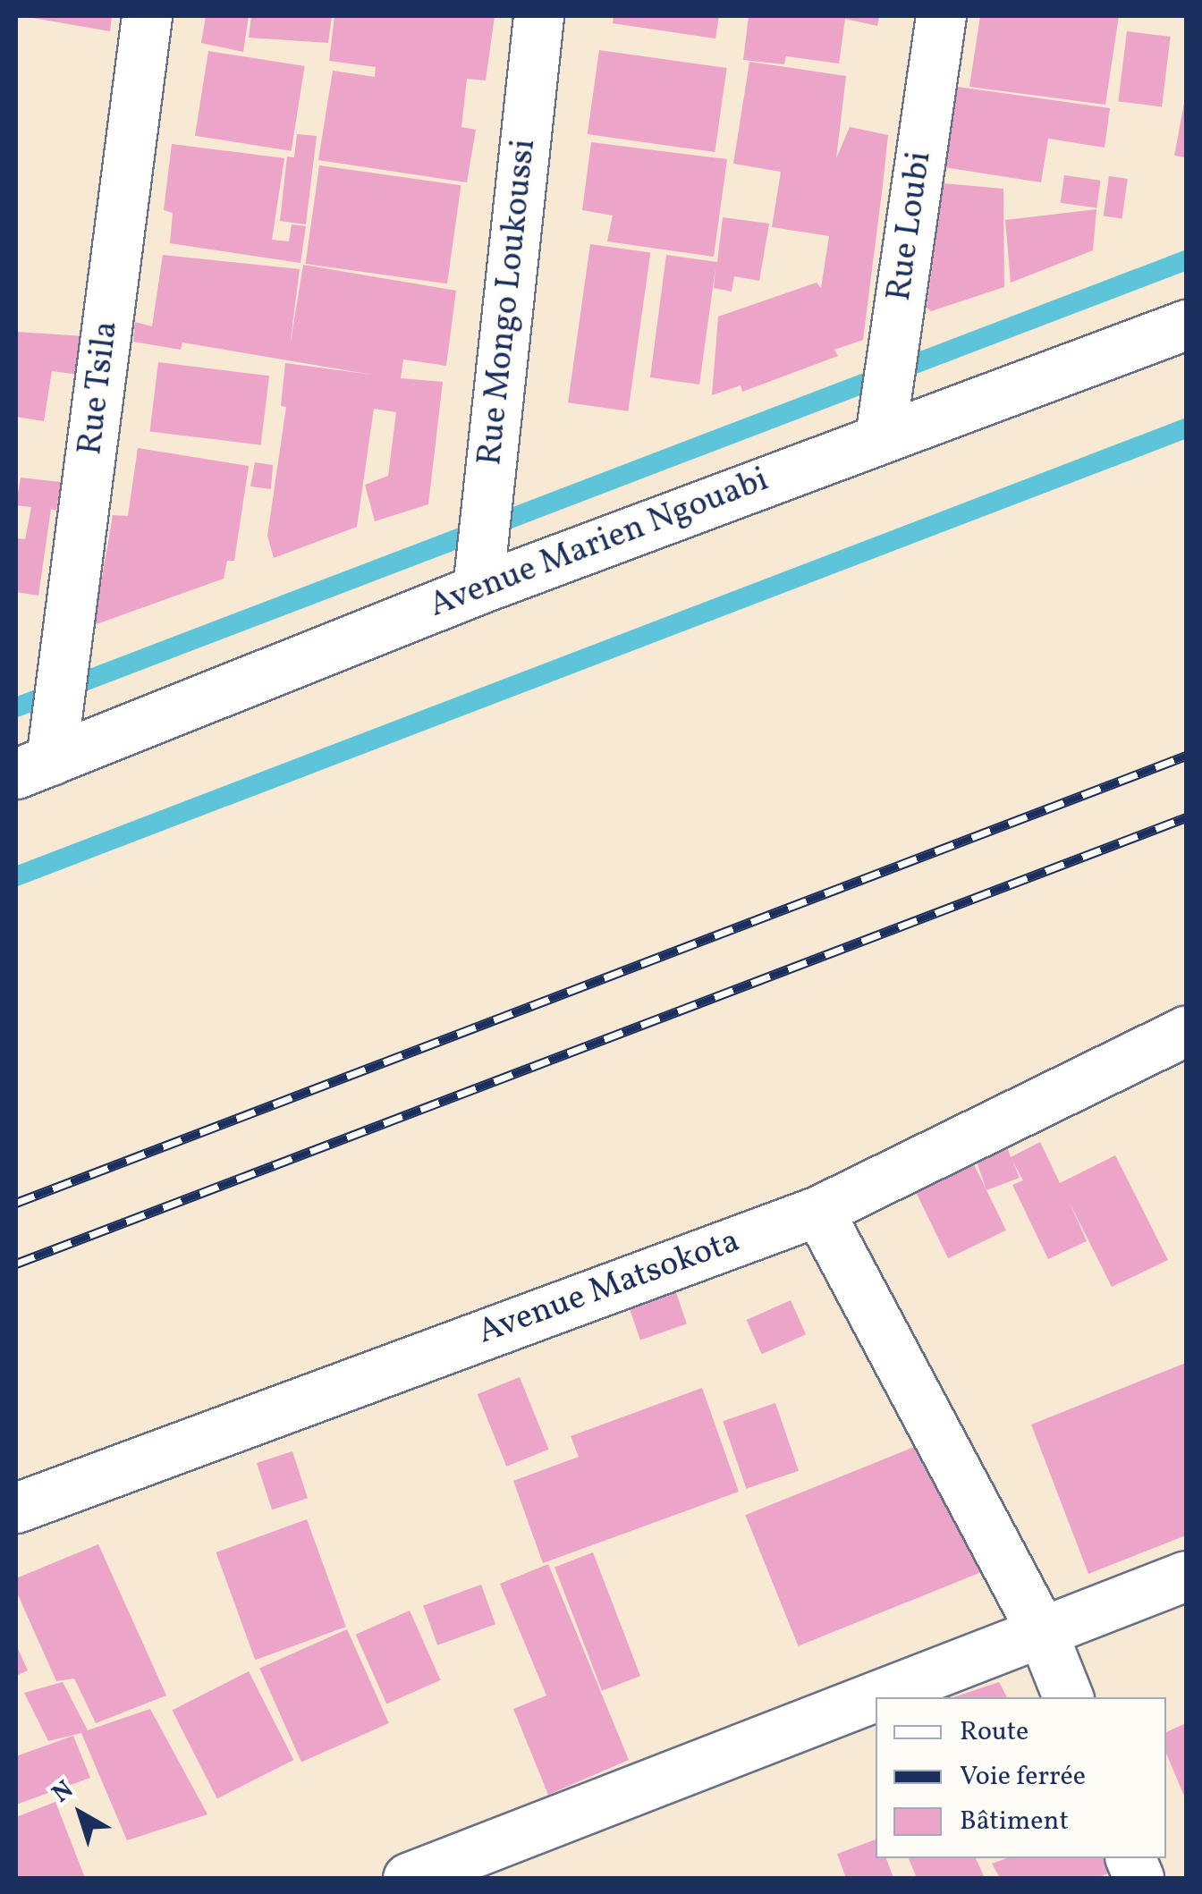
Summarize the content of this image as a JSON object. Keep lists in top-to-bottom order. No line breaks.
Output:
{"streets":{"street":["Rue Loubi","Rue Mongo Loukoussi","Rue Tsila","Avenue Marien Ngouabi","Avenue Matsokota"]},"crossings":[["Rue Loubi","Avenue Marien Ngouabi"],["Rue Mongo Loukoussi","Avenue Marien Ngouabi"],["Rue Tsila","Avenue Marien Ngouabi"]],"legend":["Route","Voie ferrée","Bâtiment"],"north":"top left"}
